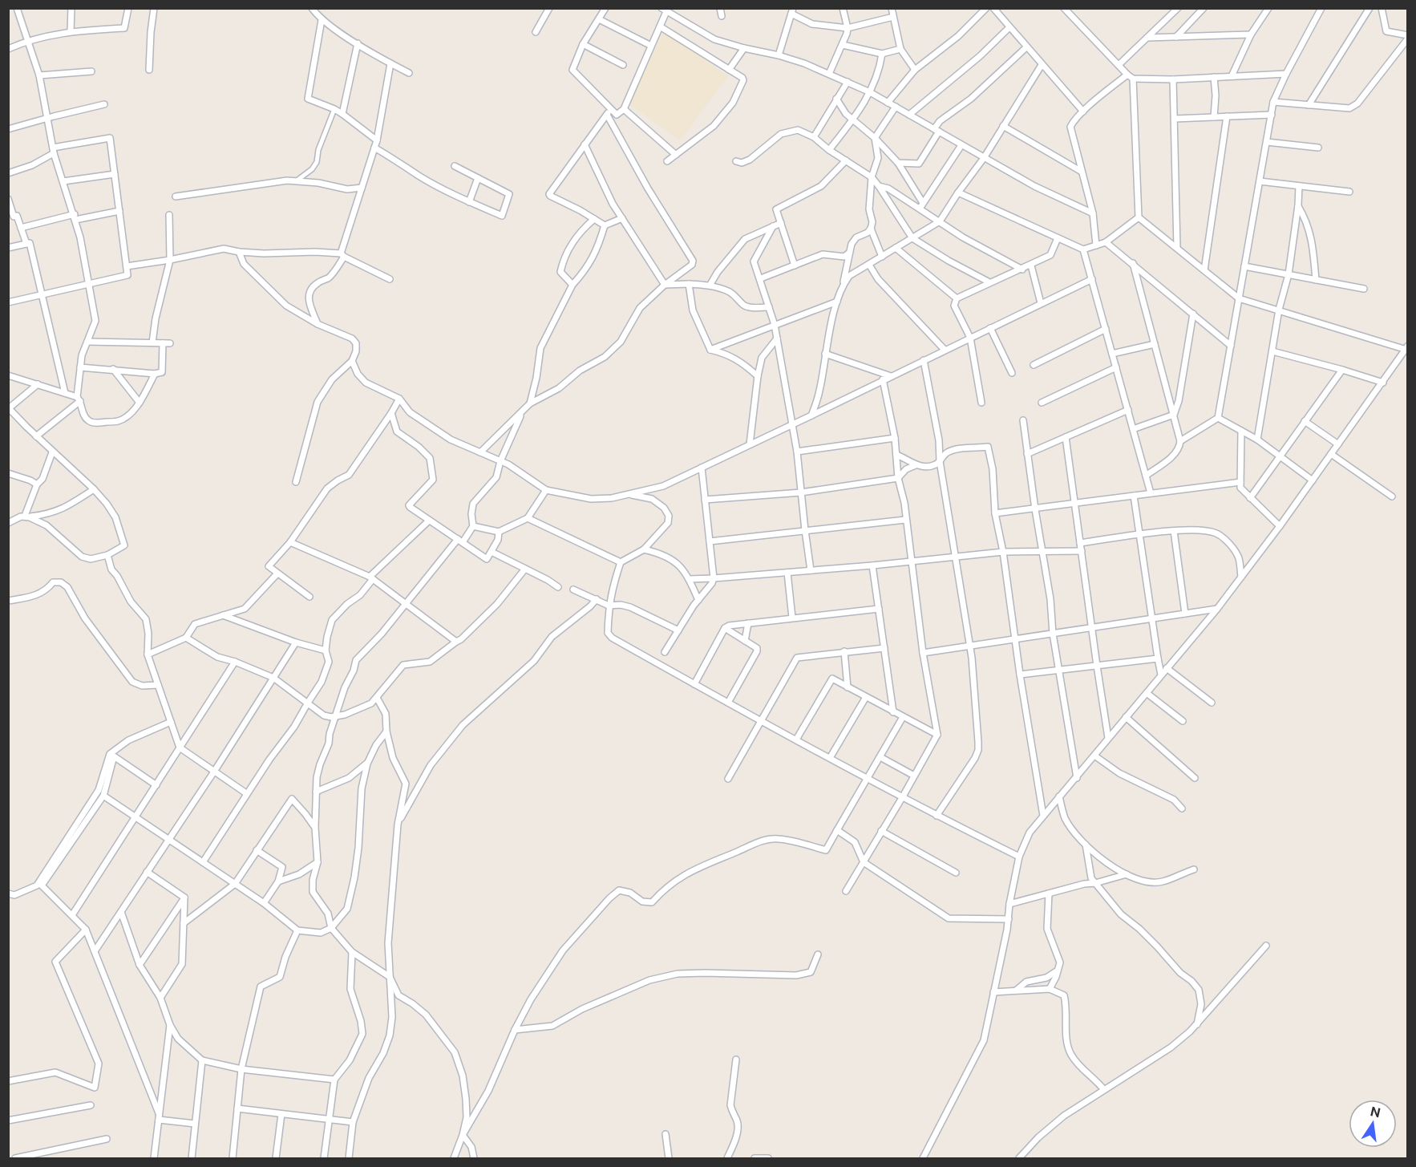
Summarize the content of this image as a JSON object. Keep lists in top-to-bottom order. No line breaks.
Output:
{"north":"top"}
